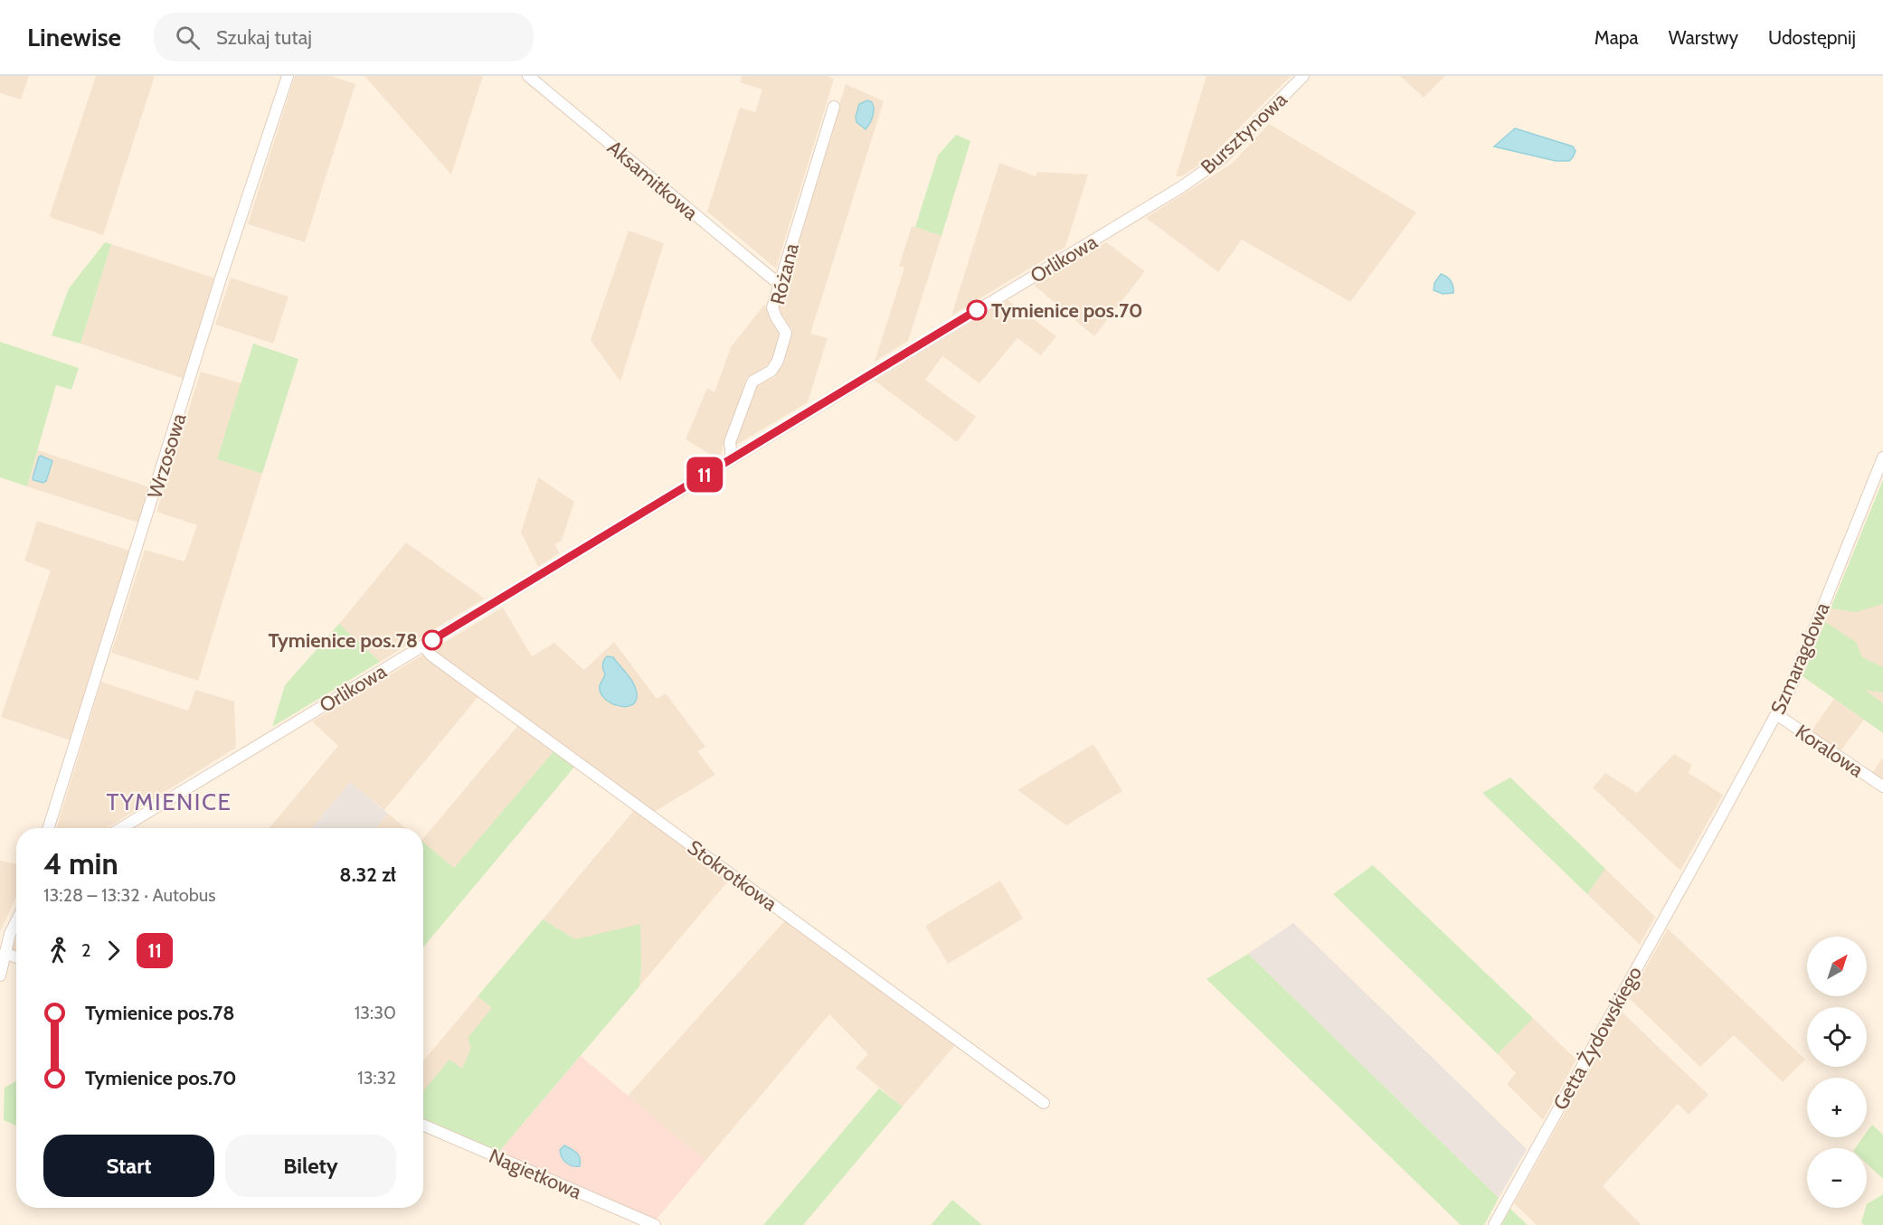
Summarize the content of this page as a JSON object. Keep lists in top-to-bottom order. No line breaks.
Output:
{"streets":{"street":["Bursztynowa","Aksamitkowa","Orlikowa","Różana","Wrzosowa","Szmaragdowa","Koralowa","Stokrotkowa","Getta Żydowskiego","Nagietkowa"]},"crossings":[["Bursztynowa","Orlikowa"],["Aksamitkowa","Różana"],["Orlikowa","Różana"],["Orlikowa","Stokrotkowa"],["Szmaragdowa","Koralowa"],["Szmaragdowa","Getta Żydowskiego"]],"districts":["TYMIENICE"],"places":["Tymienice pos.70","Tymienice pos.78"],"lines":["bus line 11"],"north":"top right","page":{"header":"Linewise","search":"Szukaj tutaj","nav":["Mapa","Warstwy","Udostępnij"],"on_map":"11","heading":["4 min","13:28 – 13:32 · Autobus","8.32 zł"],"legs":["2","11"],"map_buttons":["+","−"],"list":[{"name":"Tymienice pos.78","value":"13:30"},{"name":"Tymienice pos.70","value":"13:32"}],"buttons":["Start","Bilety"]}}
